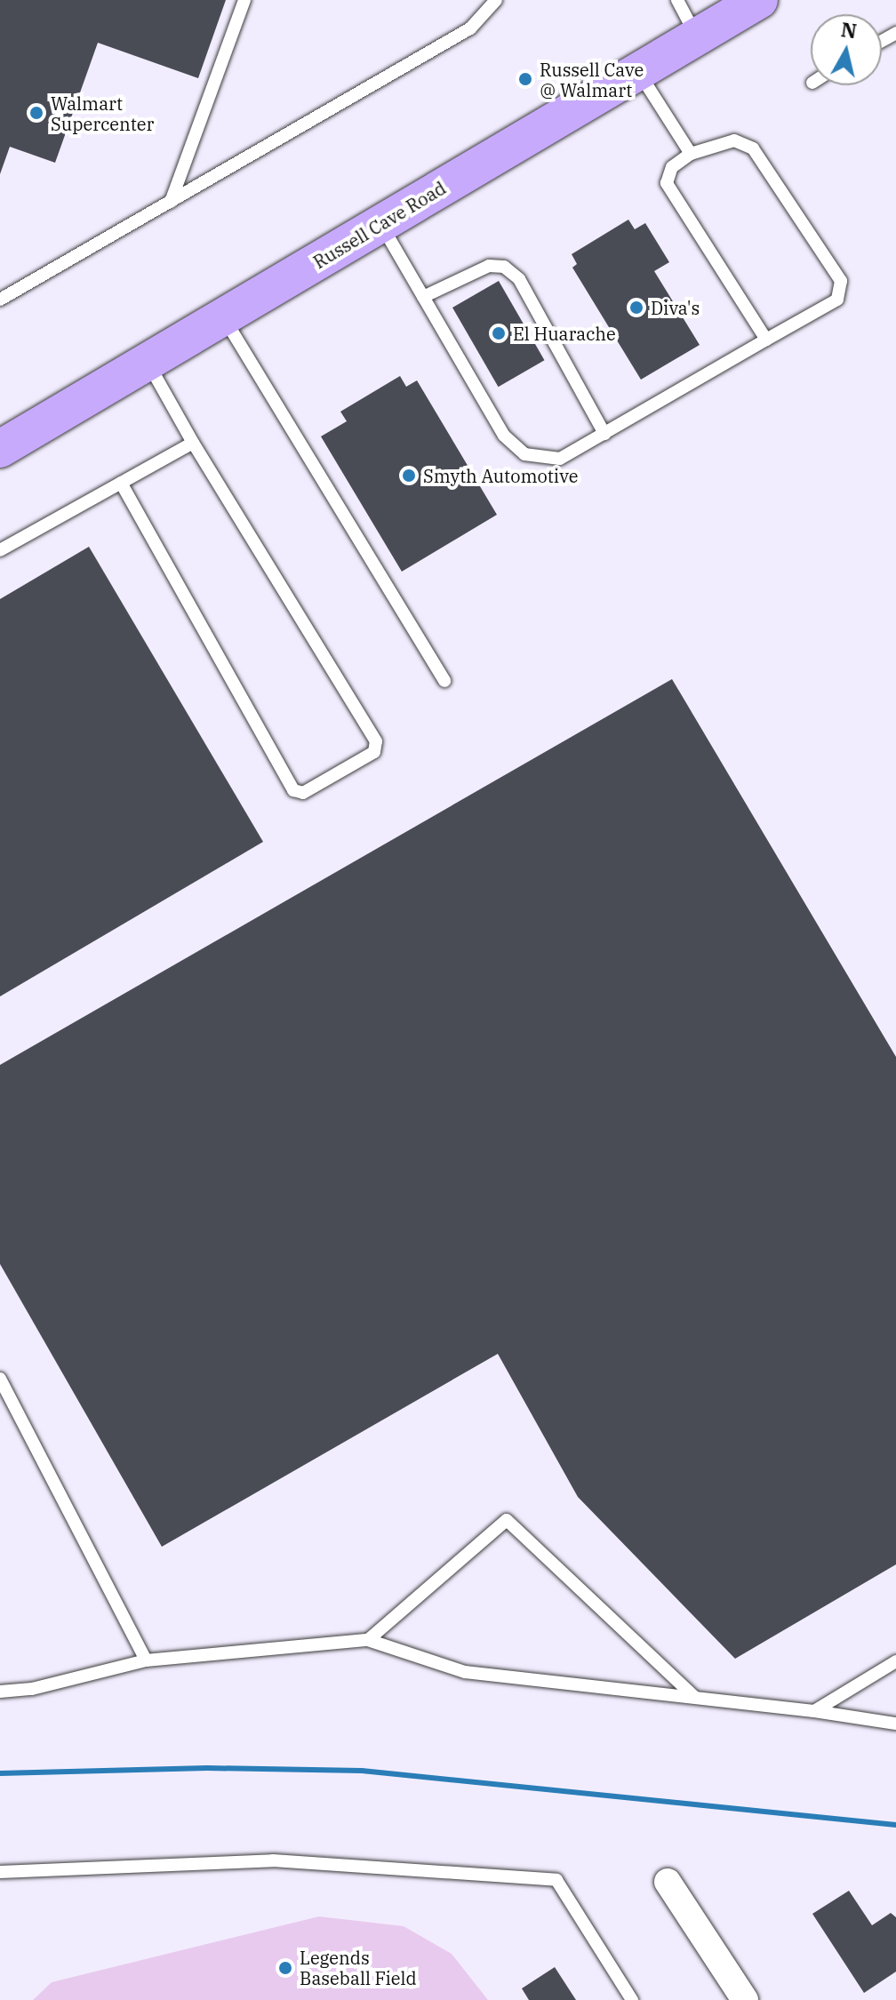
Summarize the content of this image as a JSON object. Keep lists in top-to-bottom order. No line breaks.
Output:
{"streets":{"street":["Russell Cave Road"]},"places":["Russell Cave @ Walmart","Walmart Supercenter","Diva's","El Huarache","Smyth Automotive","Legends Baseball Field"],"north":"top"}
